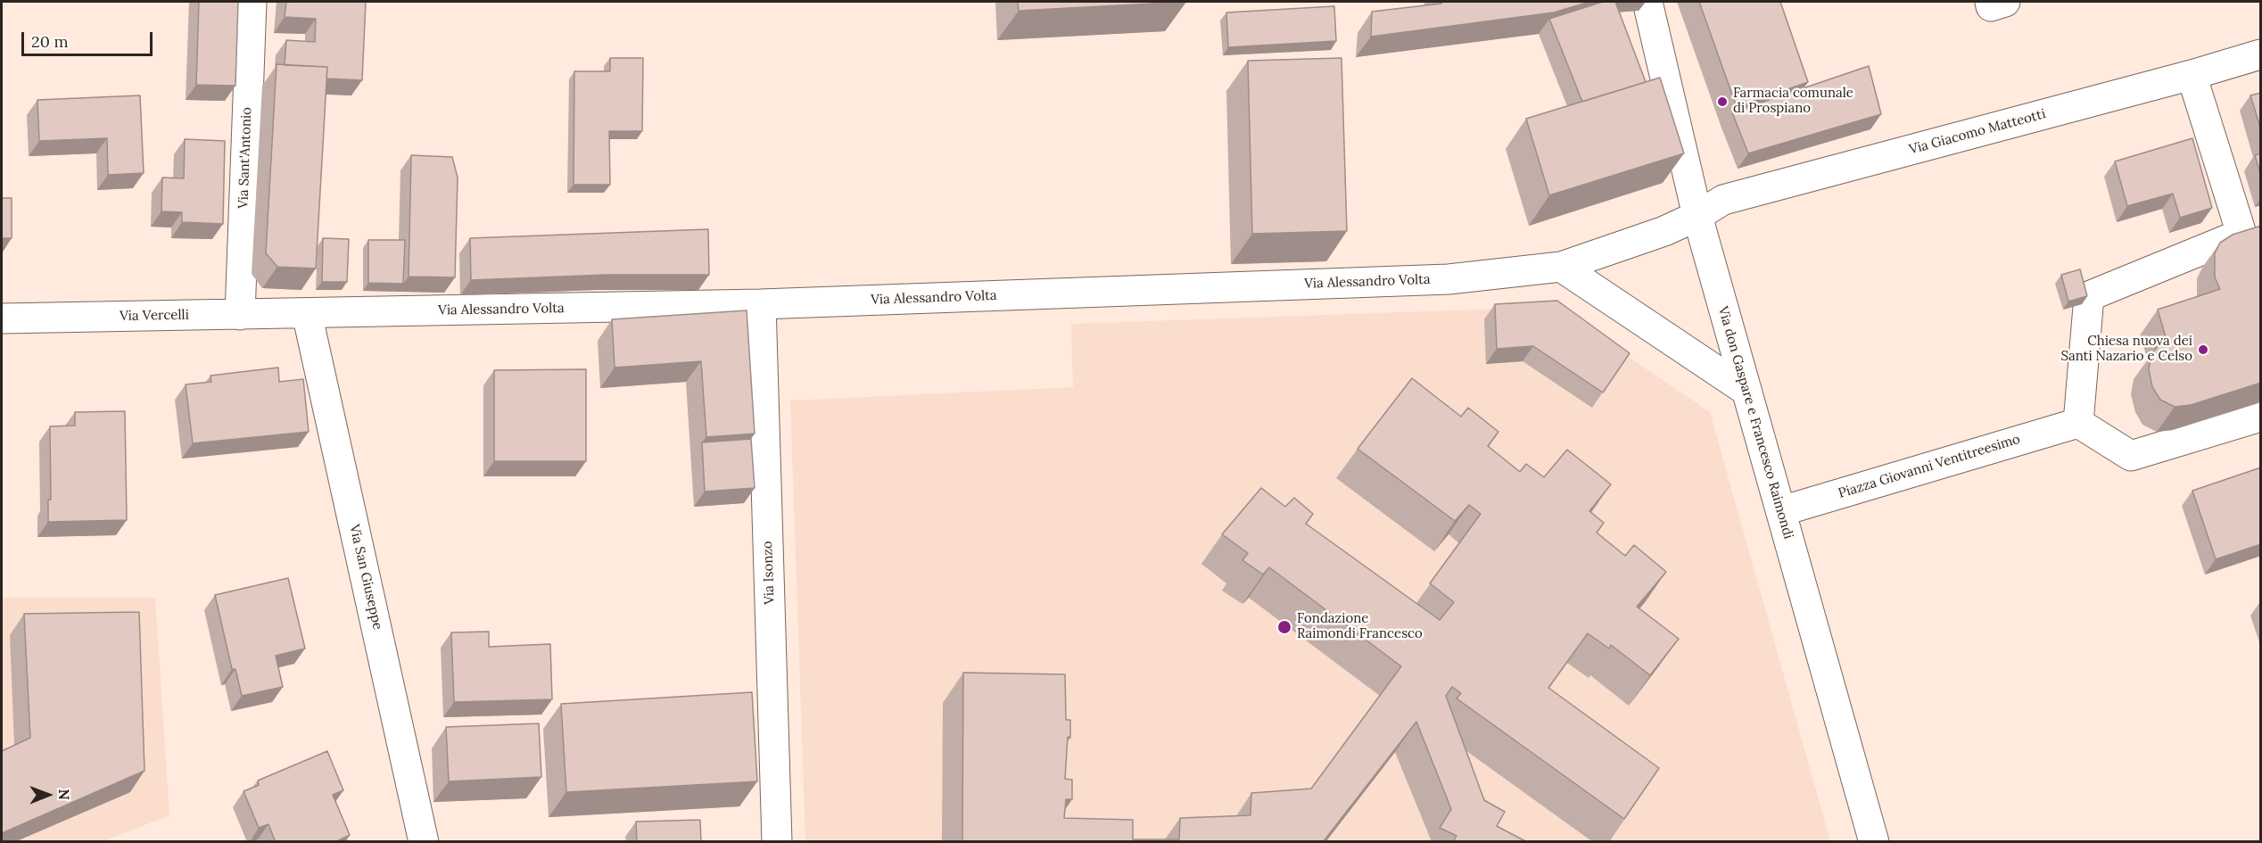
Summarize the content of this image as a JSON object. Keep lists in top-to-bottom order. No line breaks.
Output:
{"streets":{"street":["Via Giacomo Matteotti","Via Sant'Antonio","Via Alessandro Volta","Via Vercelli","Via don Gaspare e Francesco Raimondi","Piazza Giovanni Ventitreesimo","Via Isonzo","Via San Giuseppe"]},"crossings":[["Via Giacomo Matteotti","Via Alessandro Volta"],["Via Giacomo Matteotti","Via don Gaspare e Francesco Raimondi"],["Via Sant'Antonio","Via Vercelli"],["Via Alessandro Volta","Via Vercelli"],["Via Alessandro Volta","Via don Gaspare e Francesco Raimondi"],["Via Alessandro Volta","Via Isonzo"],["Via Alessandro Volta","Via San Giuseppe"],["Via Vercelli","Via San Giuseppe"],["Via don Gaspare e Francesco Raimondi","Piazza Giovanni Ventitreesimo"]],"places":["Farmacia comunale di Prospiano","Chiesa nuova dei Santi Nazario e Celso","Fondazione Raimondi Francesco"],"scale_bar":"20 m","north":"right"}
